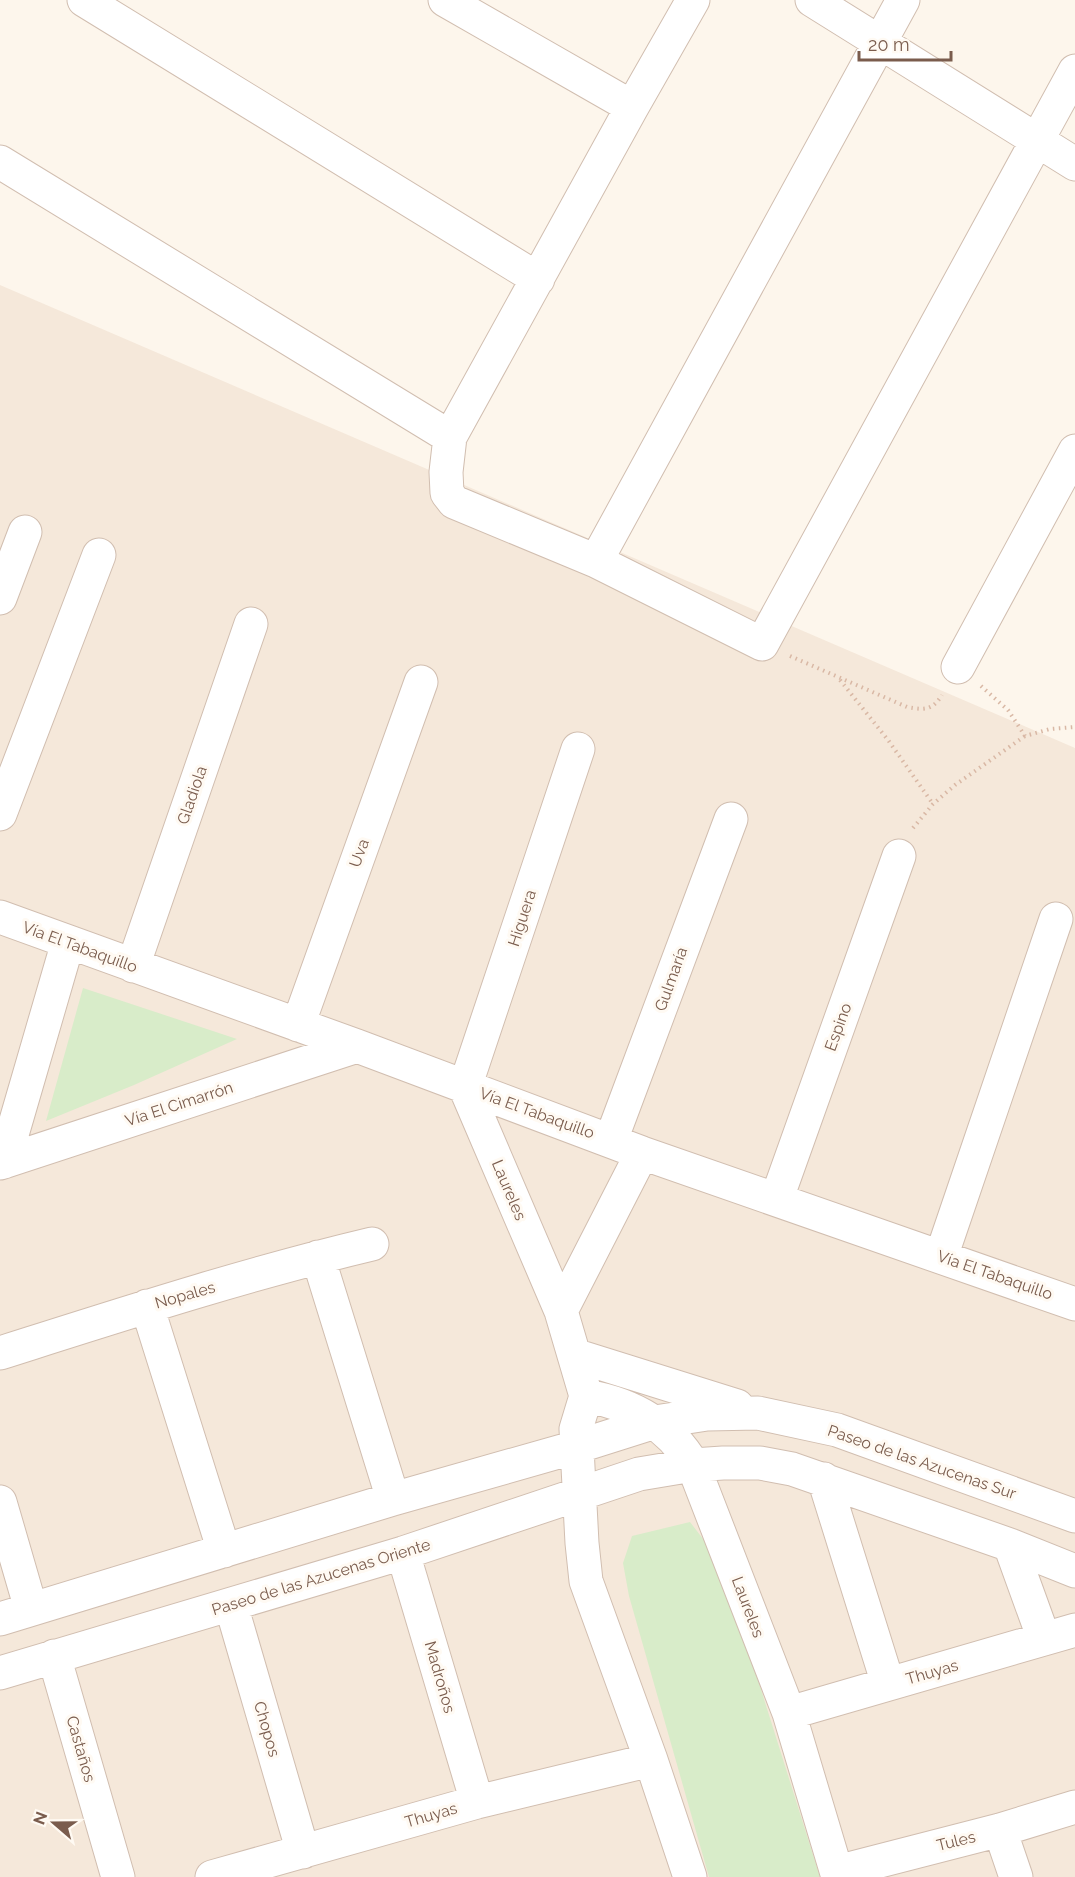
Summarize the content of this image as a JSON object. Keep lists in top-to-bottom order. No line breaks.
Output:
{"streets":{"street":["Gladiola","Uva","Higuera","Vía El Tabaquillo","Gulmaría","Espino","Vía El Cimarrón","Laureles","Nopales","Paseo de las Azucenas Sur","Paseo de las Azucenas Oriente","Thuyas","Madroños","Chopos","Castaños","Tules"]},"crossings":[["Gladiola","Vía El Tabaquillo"],["Uva","Vía El Tabaquillo"],["Higuera","Vía El Tabaquillo"],["Higuera","Laureles"],["Vía El Tabaquillo","Gulmaría"],["Vía El Tabaquillo","Espino"],["Vía El Tabaquillo","Vía El Cimarrón"],["Vía El Tabaquillo","Laureles"],["Laureles","Paseo de las Azucenas Sur"],["Laureles","Paseo de las Azucenas Oriente"],["Laureles","Thuyas"],["Laureles","Tules"],["Paseo de las Azucenas Oriente","Madroños"],["Paseo de las Azucenas Oriente","Chopos"],["Paseo de las Azucenas Oriente","Castaños"],["Thuyas","Madroños"],["Thuyas","Chopos"]],"scale_bar":"20 m","north":"left"}
